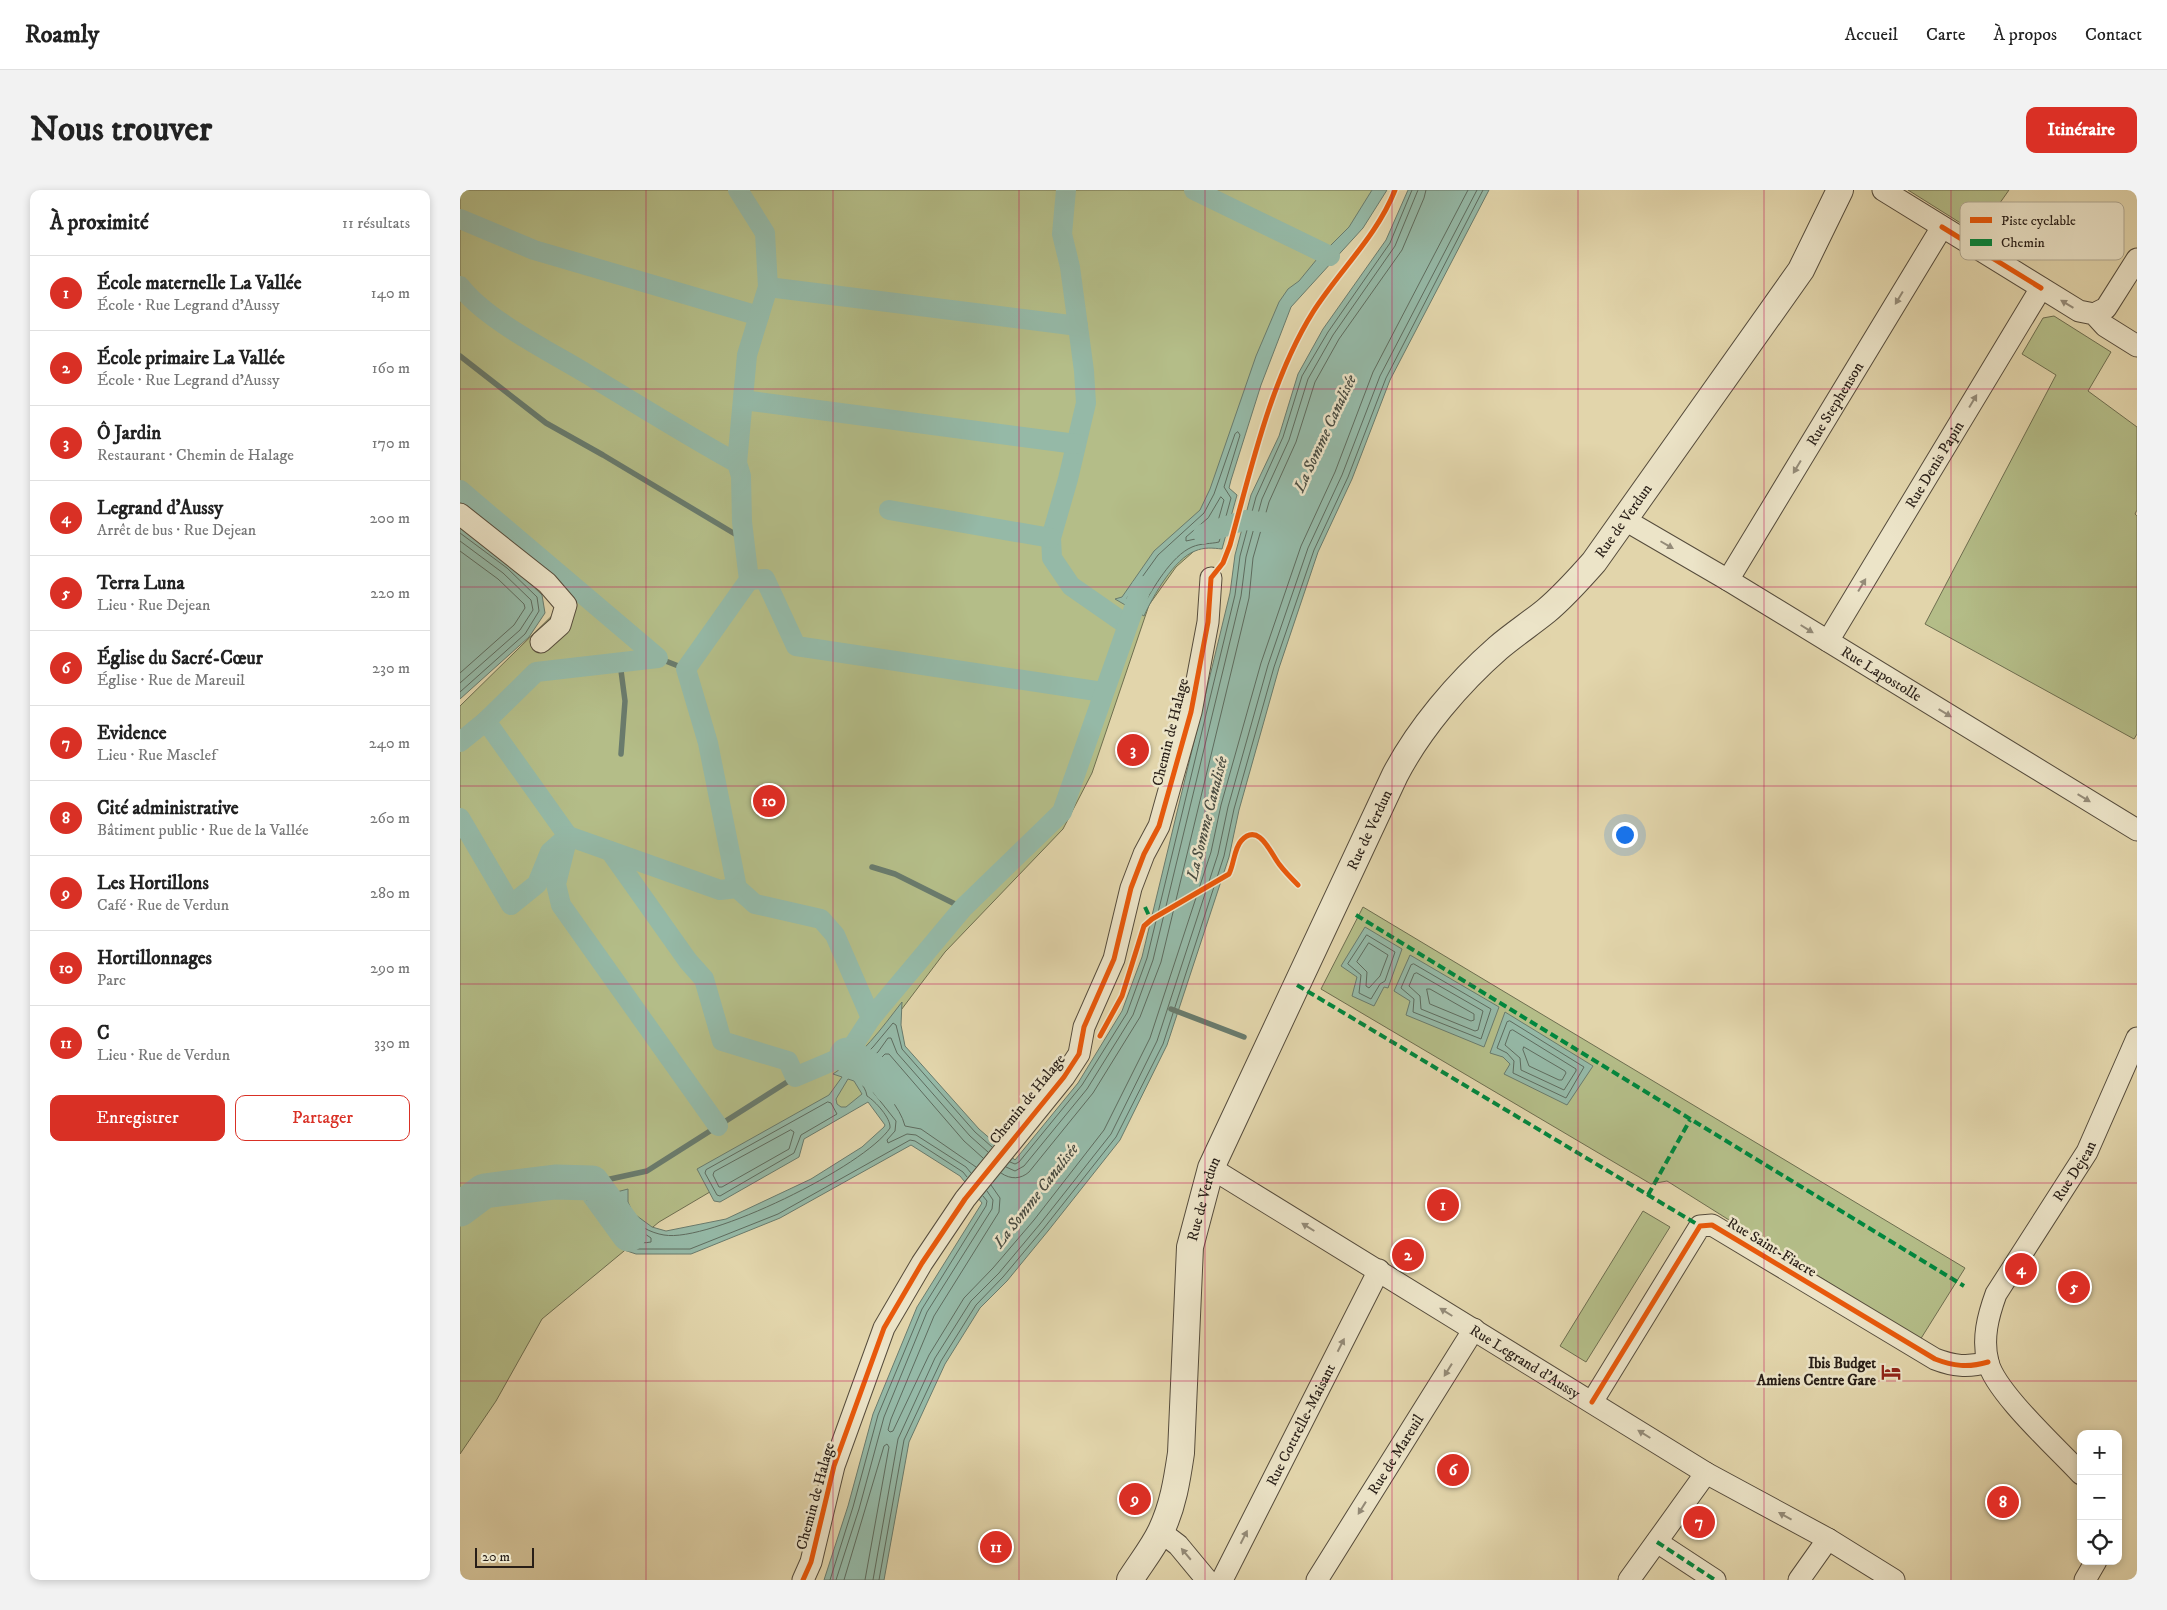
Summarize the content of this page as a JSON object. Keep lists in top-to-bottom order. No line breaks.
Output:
{"streets":{"street":["Rue Stephenson","Rue Denis Papin","Rue de Verdun","Rue Lapostolle","Chemin de Halage","Rue Dejean","Rue Saint-Fiacre","Rue Legrand d'Aussy","Rue Cottrelle-Maisant","Rue de Mareuil"]},"crossings":[["Rue Stephenson","Rue Lapostolle"],["Rue Denis Papin","Rue Lapostolle"],["Rue de Verdun","Rue Lapostolle"],["Rue de Verdun","Rue Legrand d'Aussy"],["Rue Dejean","Rue Saint-Fiacre"],["Rue Saint-Fiacre","Rue Legrand d'Aussy"],["Rue Legrand d'Aussy","Rue Cottrelle-Maisant"],["Rue Legrand d'Aussy","Rue de Mareuil"]],"one_way":["Rue Stephenson","Rue Denis Papin","Rue Lapostolle","Rue Legrand d'Aussy","Rue Cottrelle-Maisant","Rue de Mareuil"],"water":["La Somme Canalisée"],"places":{"hotel":["Ibis Budget Amiens Centre Gare"]},"legend":["Piste cyclable","Chemin"],"scale_bar":"20 m","page":{"header":"Roamly","nav":["Accueil","Carte","À propos","Contact"],"buttons":["Itinéraire",["Enregistrer","Partager"]],"title":"Nous trouver","heading":["À proximité","11 résultats"],"list":[{"mark":"1","name":"École maternelle La Vallée","note":"École · Rue Legrand d'Aussy","value":"140 m"},{"mark":"2","name":"École primaire La Vallée","note":"École · Rue Legrand d'Aussy","value":"160 m"},{"mark":"3","name":"Ô Jardin","note":"Restaurant · Chemin de Halage","value":"170 m"},{"mark":"4","name":"Legrand d'Aussy","note":"Arrêt de bus · Rue Dejean","value":"200 m"},{"mark":"5","name":"Terra Luna","note":"Lieu · Rue Dejean","value":"220 m"},{"mark":"6","name":"Église du Sacré-Cœur","note":"Église · Rue de Mareuil","value":"230 m"},{"mark":"7","name":"Evidence","note":"Lieu · Rue Masclef","value":"240 m"},{"mark":"8","name":"Cité administrative","note":"Bâtiment public · Rue de la Vallée","value":"260 m"},{"mark":"9","name":"Les Hortillons","note":"Café · Rue de Verdun","value":"280 m"},{"mark":"10","name":"Hortillonnages","note":"Parc","value":"290 m"},{"mark":"11","name":"C","note":"Lieu · Rue de Verdun","value":"330 m"}],"pins":["3","10","1","2","4","5","6","9","8","7","11"],"map_buttons":["+","−"],"scale":"20 m"}}
